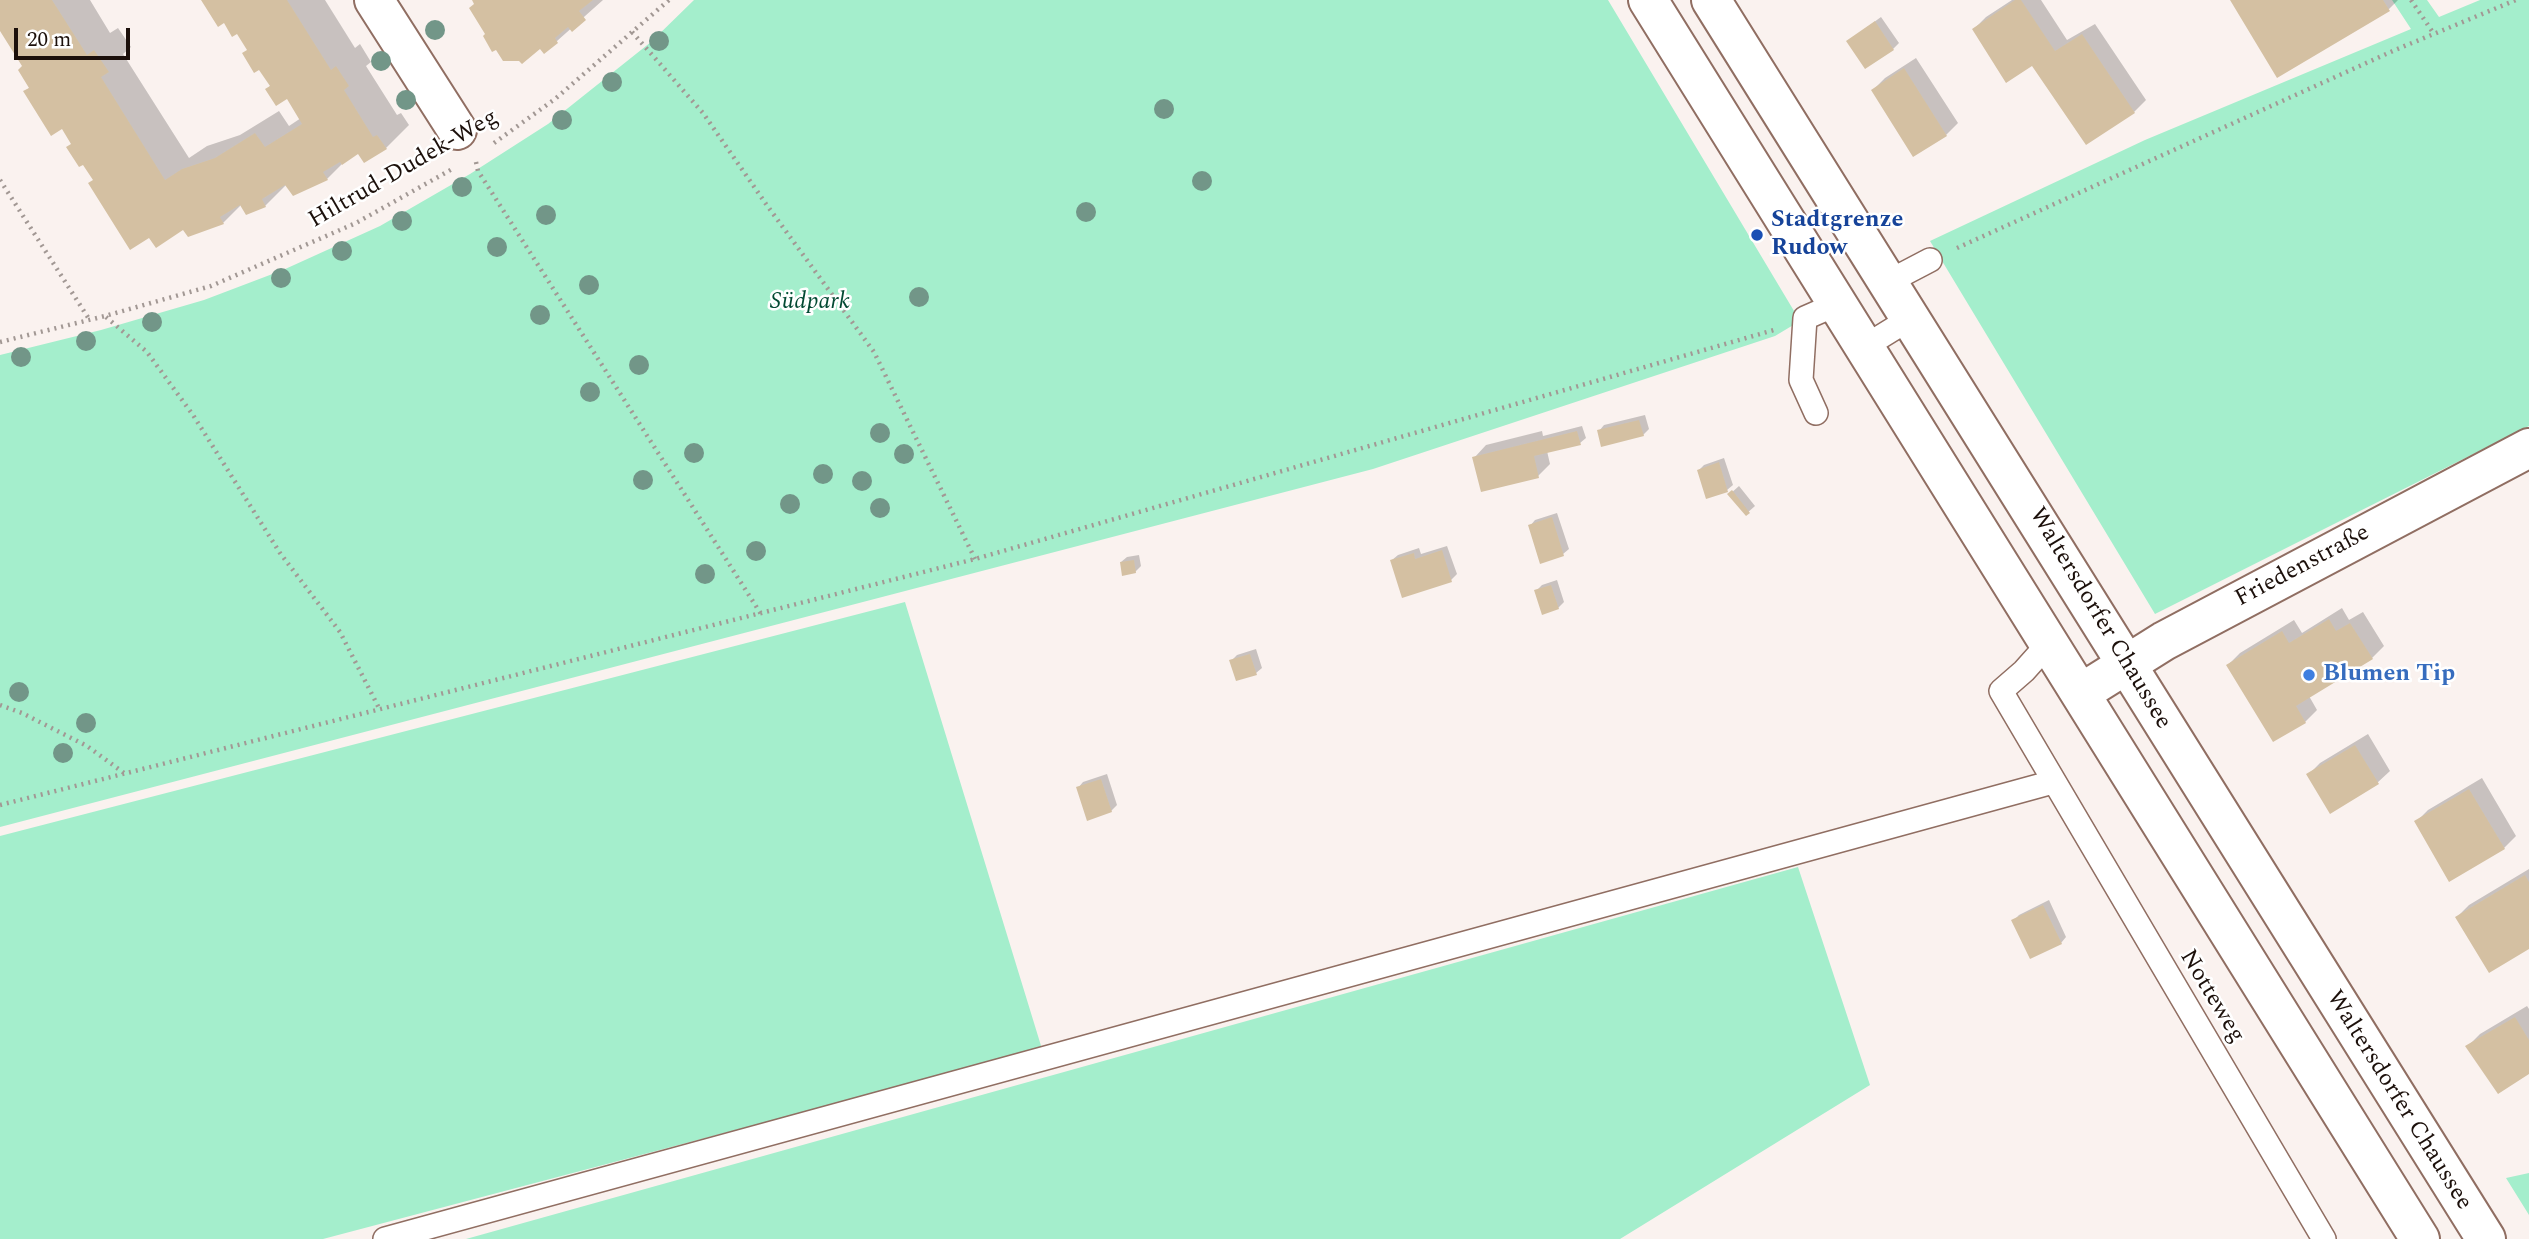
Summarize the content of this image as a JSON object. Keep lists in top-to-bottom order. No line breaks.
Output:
{"streets":{"main road":["Friedenstraße","Waltersdorfer Chaussee"],"lane":["Notteweg"],"path":["Hiltrud-Dudek-Weg"]},"crossings":[["Friedenstraße","Waltersdorfer Chaussee"]],"parks":["Südpark"],"places":["Stadtgrenze Rudow","Blumen Tip"],"scale_bar":"20 m"}
